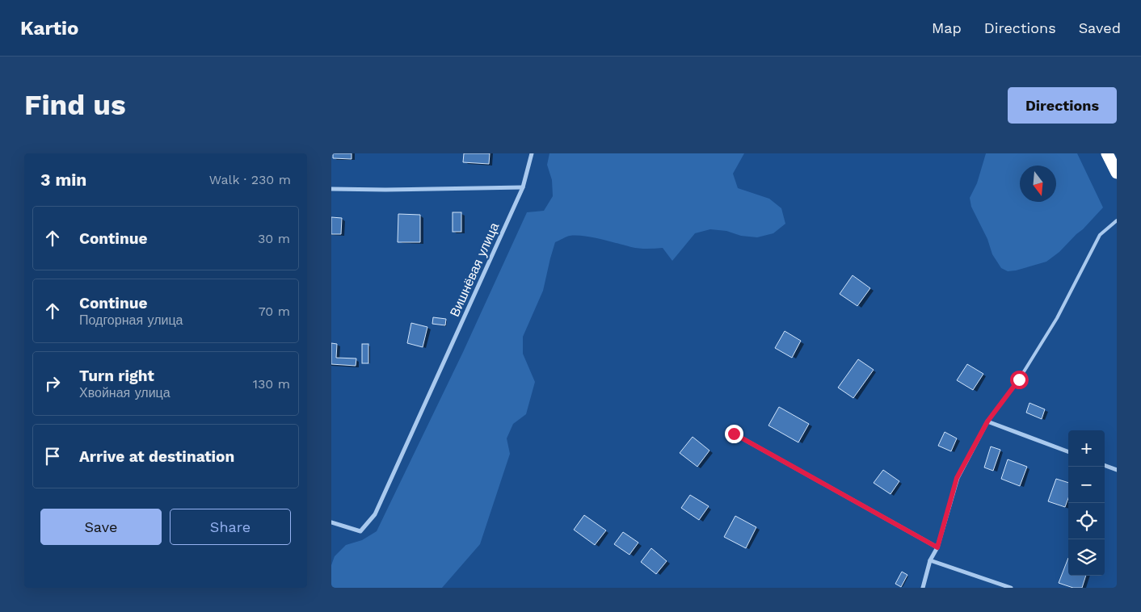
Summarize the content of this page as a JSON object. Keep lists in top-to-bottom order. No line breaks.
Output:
{"streets":{"street":["Вишнёвая улица"]},"north":"bottom","page":{"header":"Kartio","nav":["Map","Directions","Saved"],"buttons":["Directions",["Save","Share"]],"title":"Find us","heading":["3 min","Walk · 230 m"],"list":[["Continue","30 m"],["Continue","Подгорная улица","70 m"],["Turn right","Хвойная улица","130 m"],"Arrive at destination"],"map_buttons":["+","−"]}}
